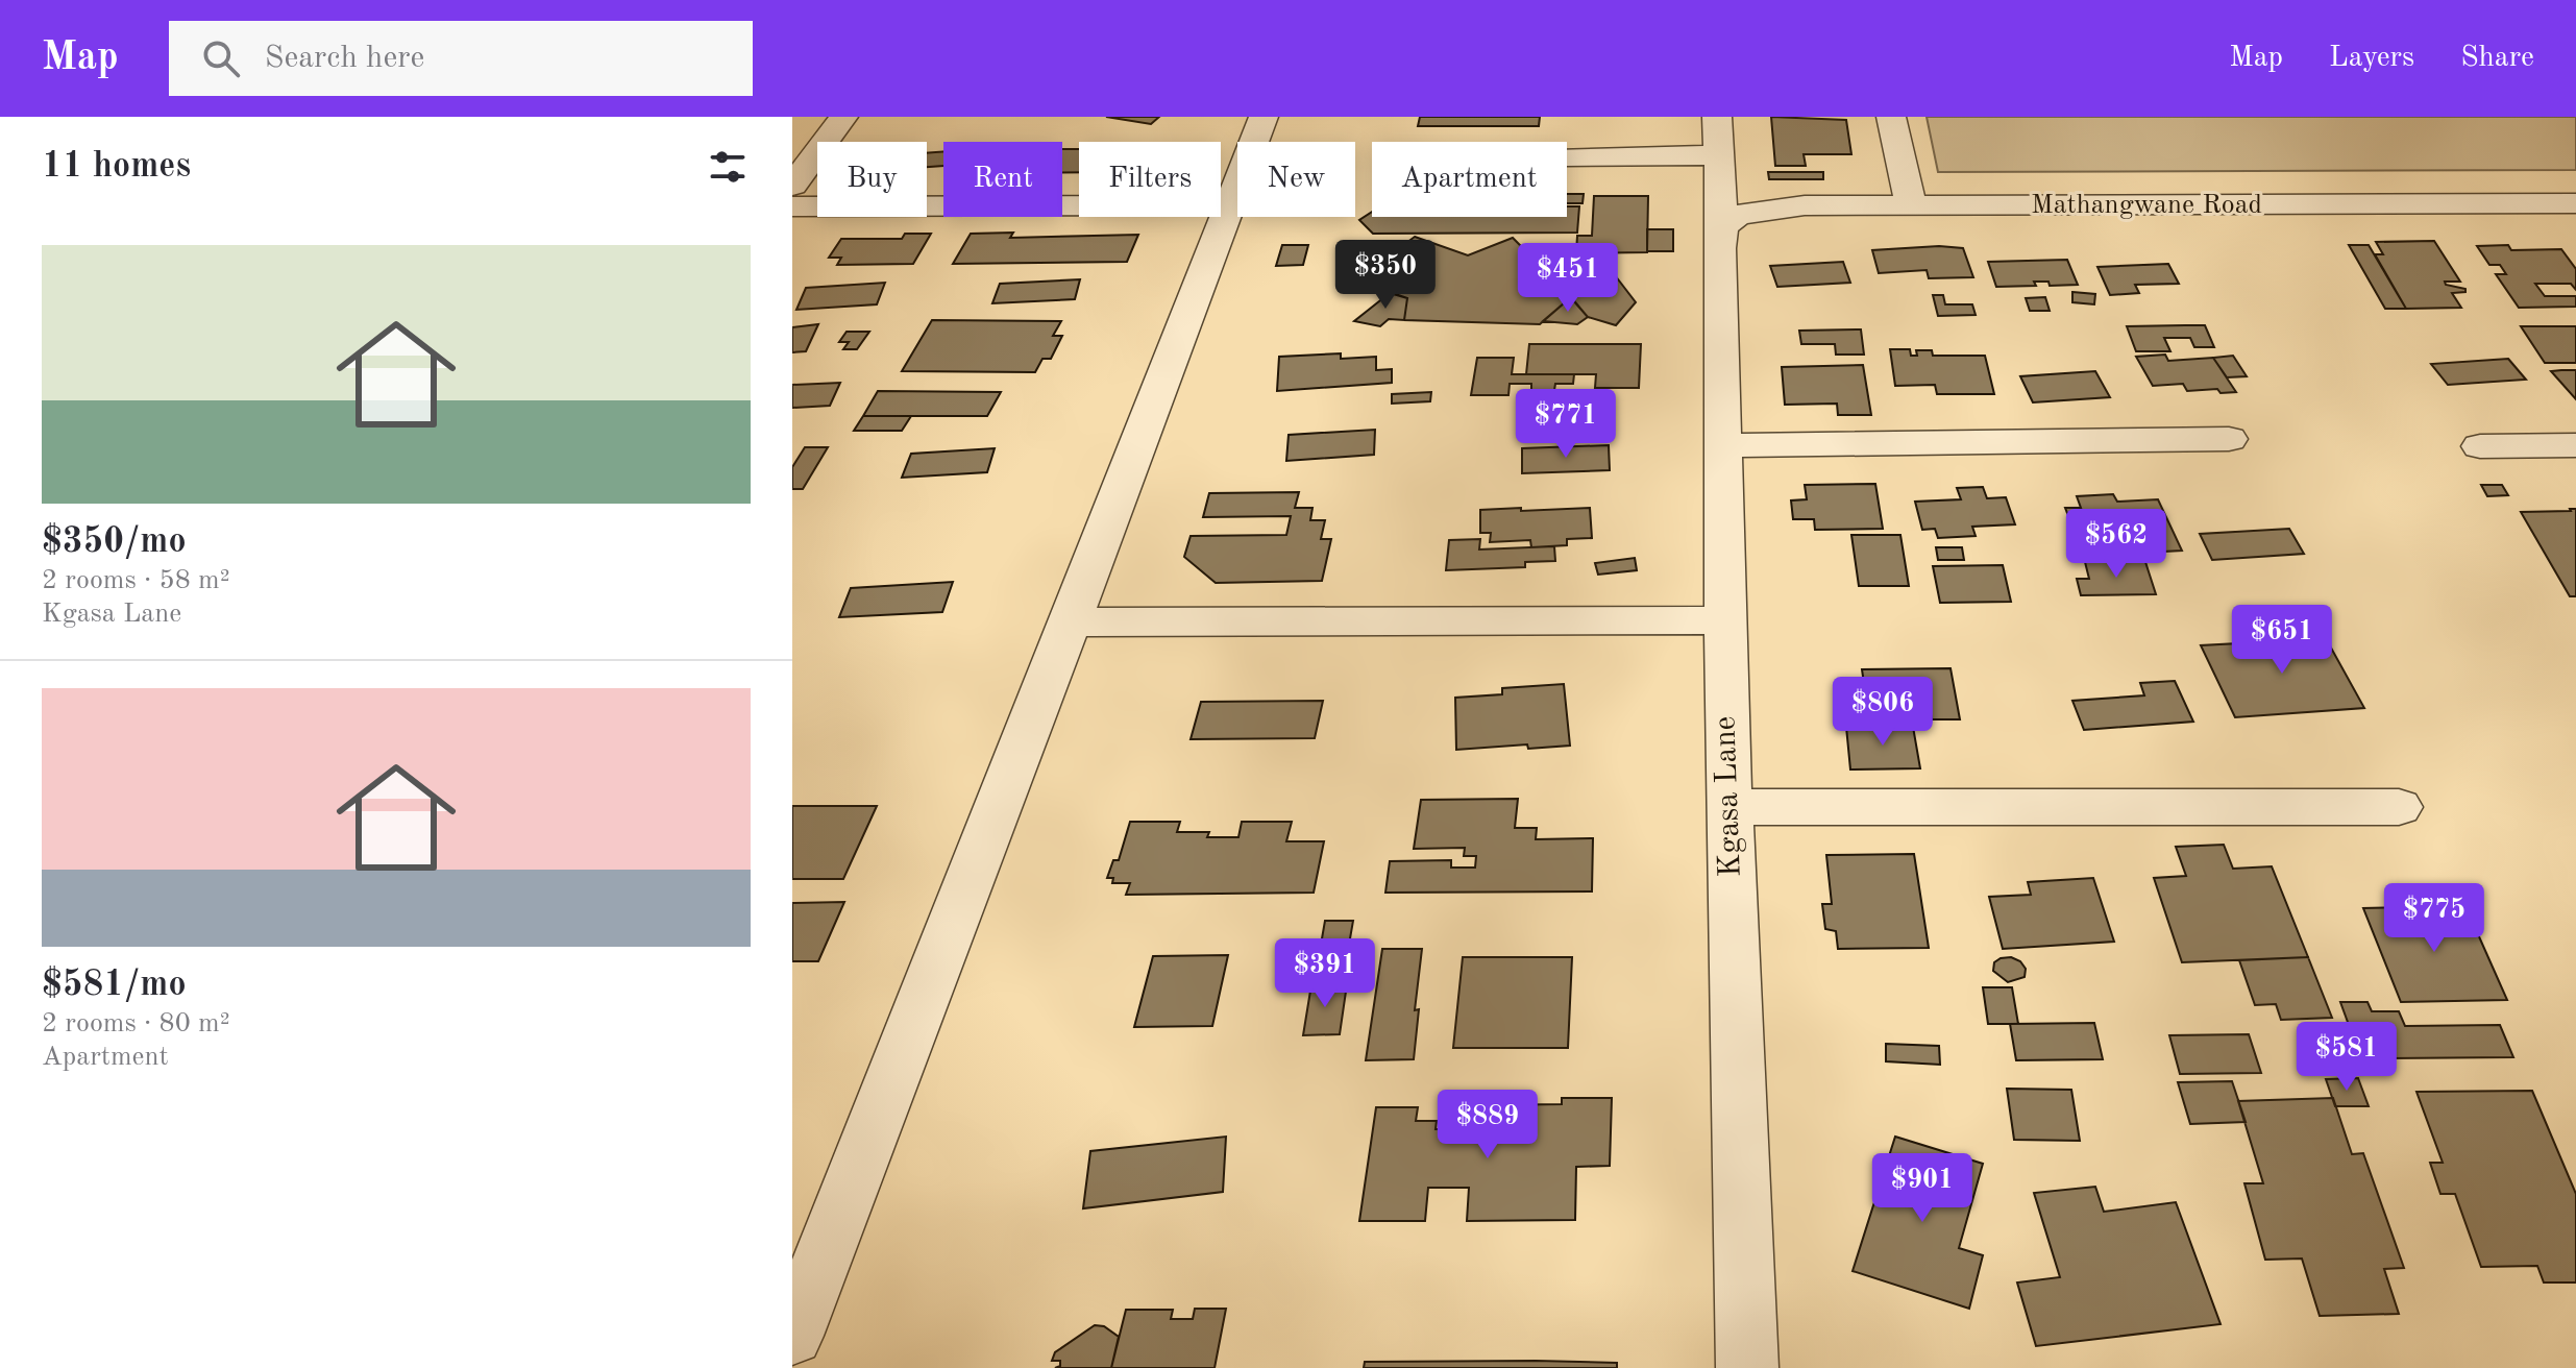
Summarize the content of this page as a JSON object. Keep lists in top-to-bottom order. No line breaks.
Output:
{"streets":{"street":["Mathangwane Road","Kgasa Lane"]},"crossings":[["Mathangwane Road","Kgasa Lane"]],"page":{"header":"Map","search":"Search here","nav":["Map","Layers","Share"],"heading":"11 homes","chip":["Buy","Rent","Filters","New","Apartment"],"list":[{"name":"$350/mo","note":"2 rooms · 58 m² · Kgasa Lane"},{"name":"$581/mo","note":"2 rooms · 80 m² · Apartment"}],"price":["$350","$451","$771","$562","$651","$806","$775","$391","$581","$889","$901"]}}
